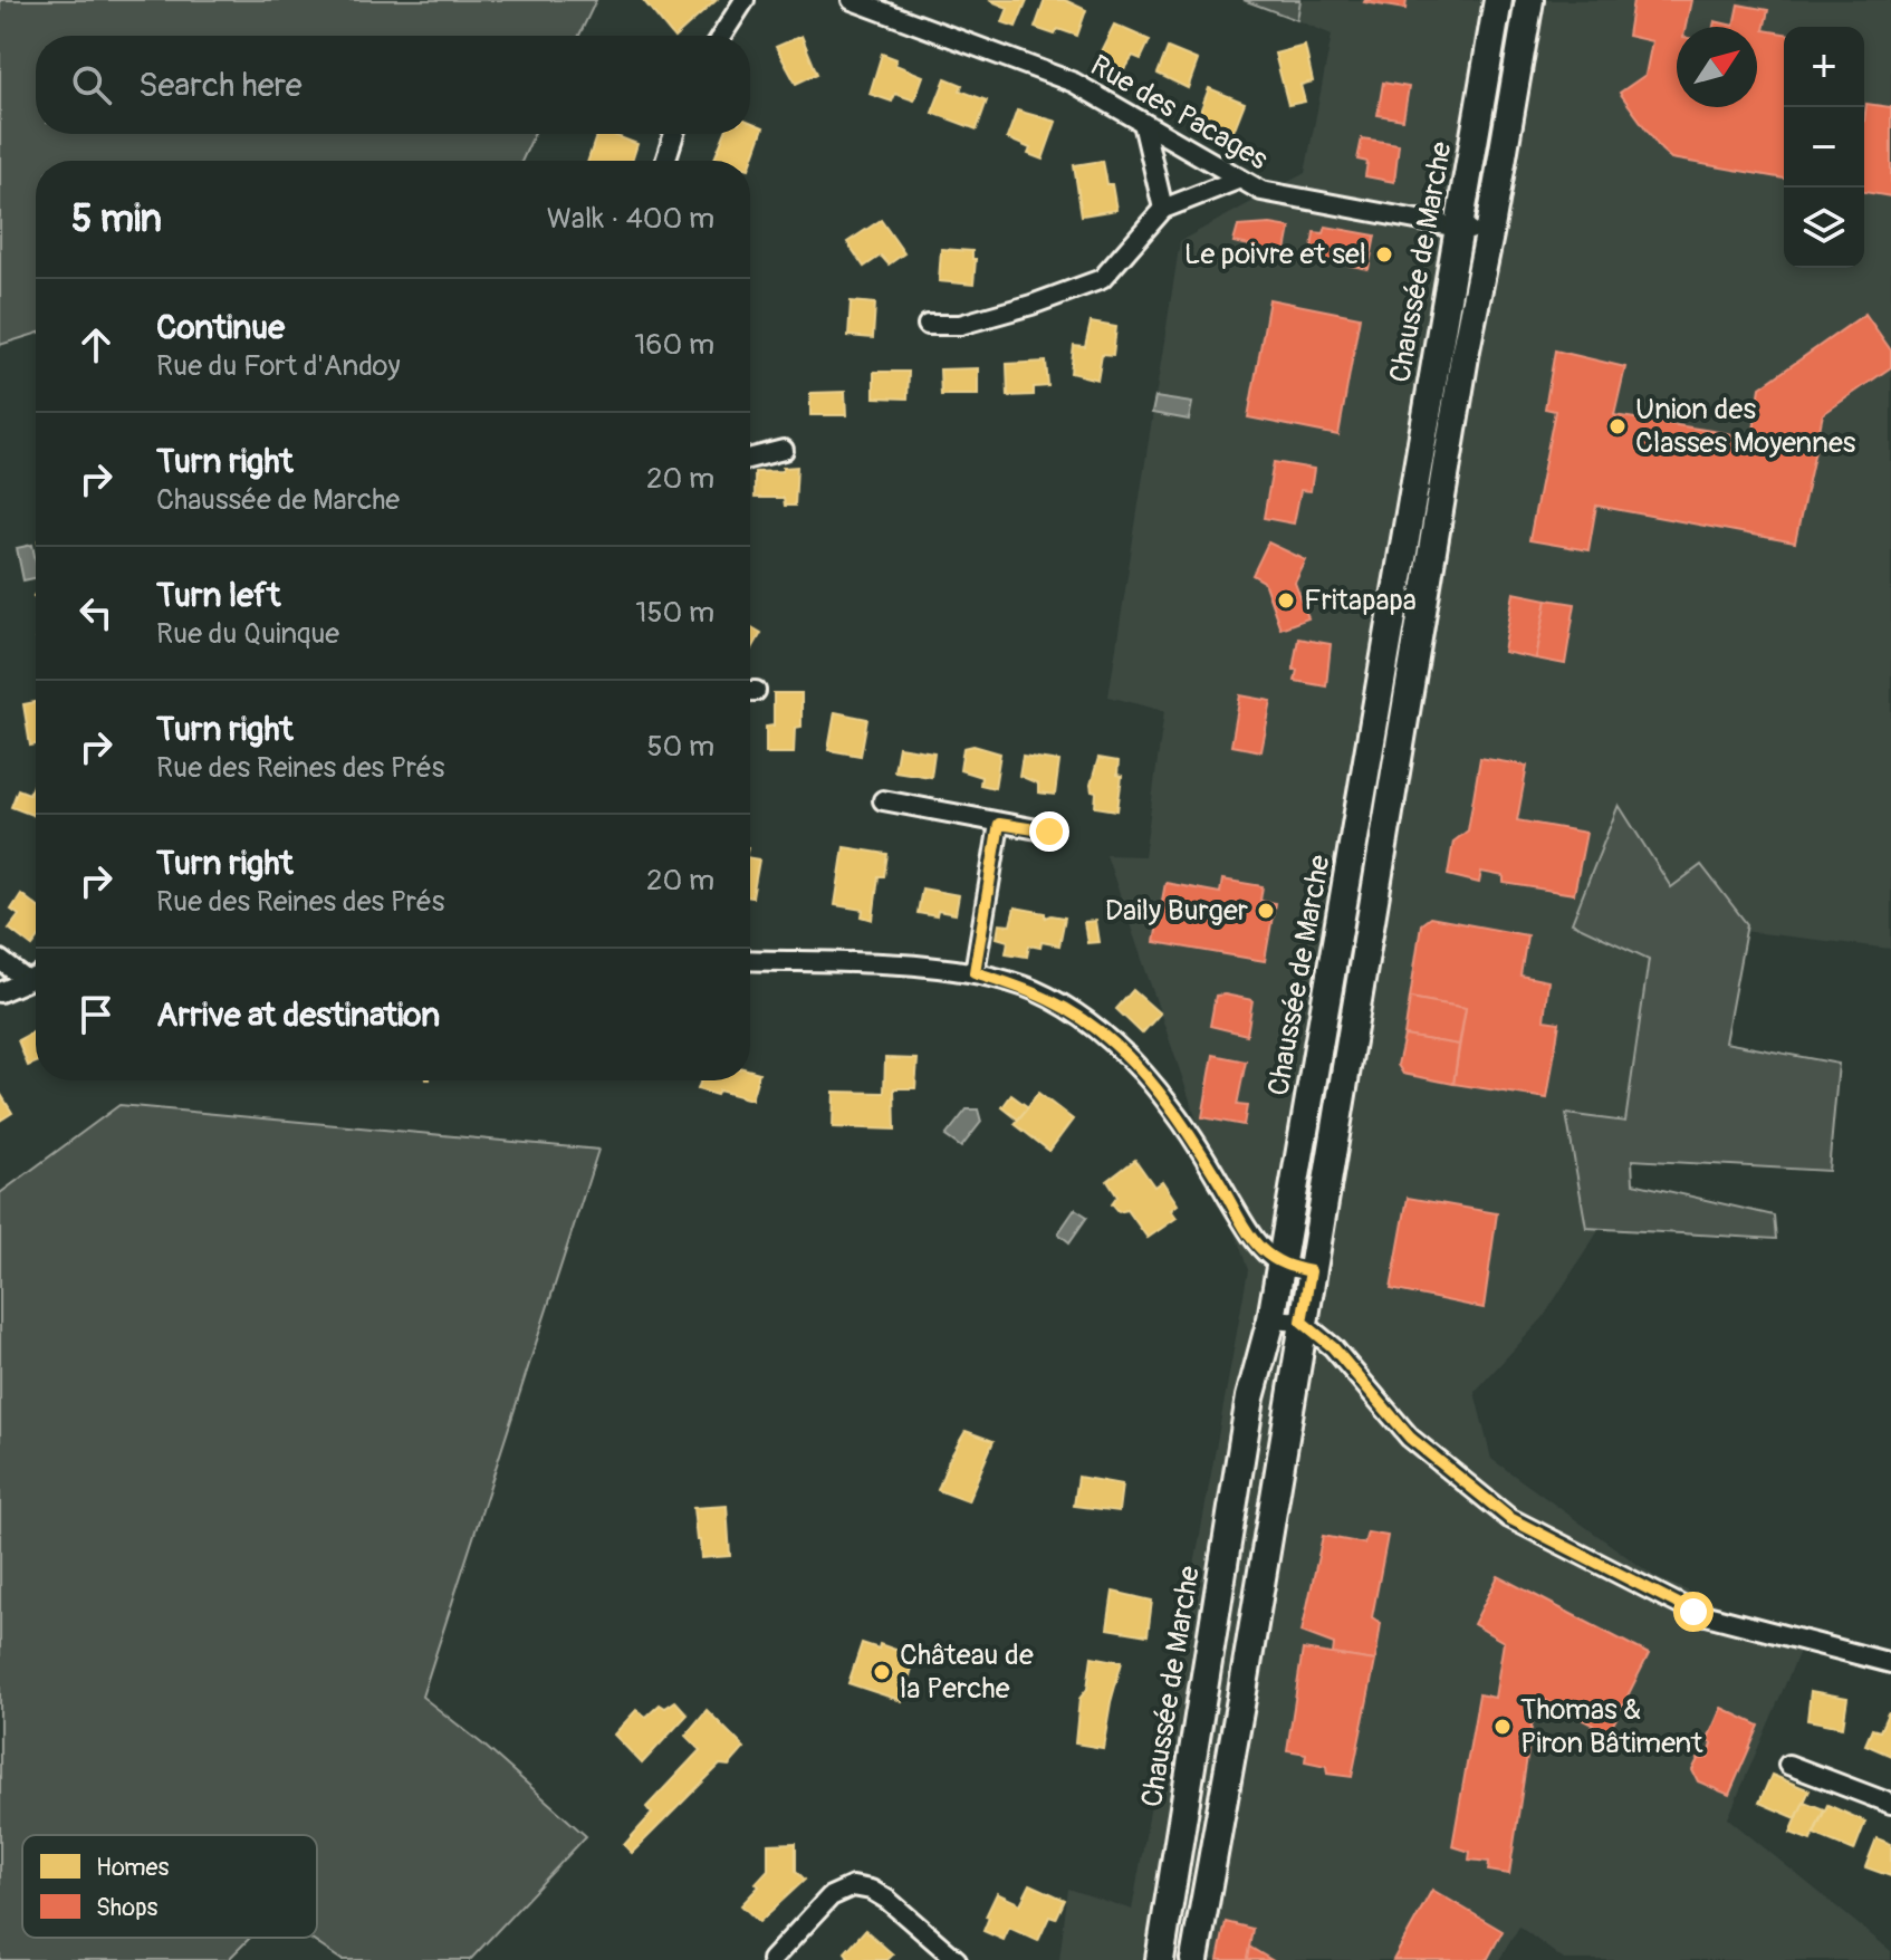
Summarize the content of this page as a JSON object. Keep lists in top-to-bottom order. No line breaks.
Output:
{"streets":{"main road":["Chaussée de Marche"],"street":["Rue des Pacages"]},"crossings":[["Rue des Pacages","Chaussée de Marche"]],"places":["Le poivre et sel","Union des Classes Moyennes","Fritapapa","Daily Burger","Château de la Perche","Thomas & Piron Bâtiment"],"legend":["Homes","Shops"],"north":"top right","page":{"map_buttons":["+","−"],"search":"Search here","heading":["5 min","Walk · 400 m"],"list":[["Continue","Rue du Fort d'Andoy","160 m"],["Turn right","Chaussée de Marche","20 m"],["Turn left","Rue du Quinque","150 m"],["Turn right","Rue des Reines des Prés","50 m"],["Turn right","Rue des Reines des Prés","20 m"],"Arrive at destination"]}}
